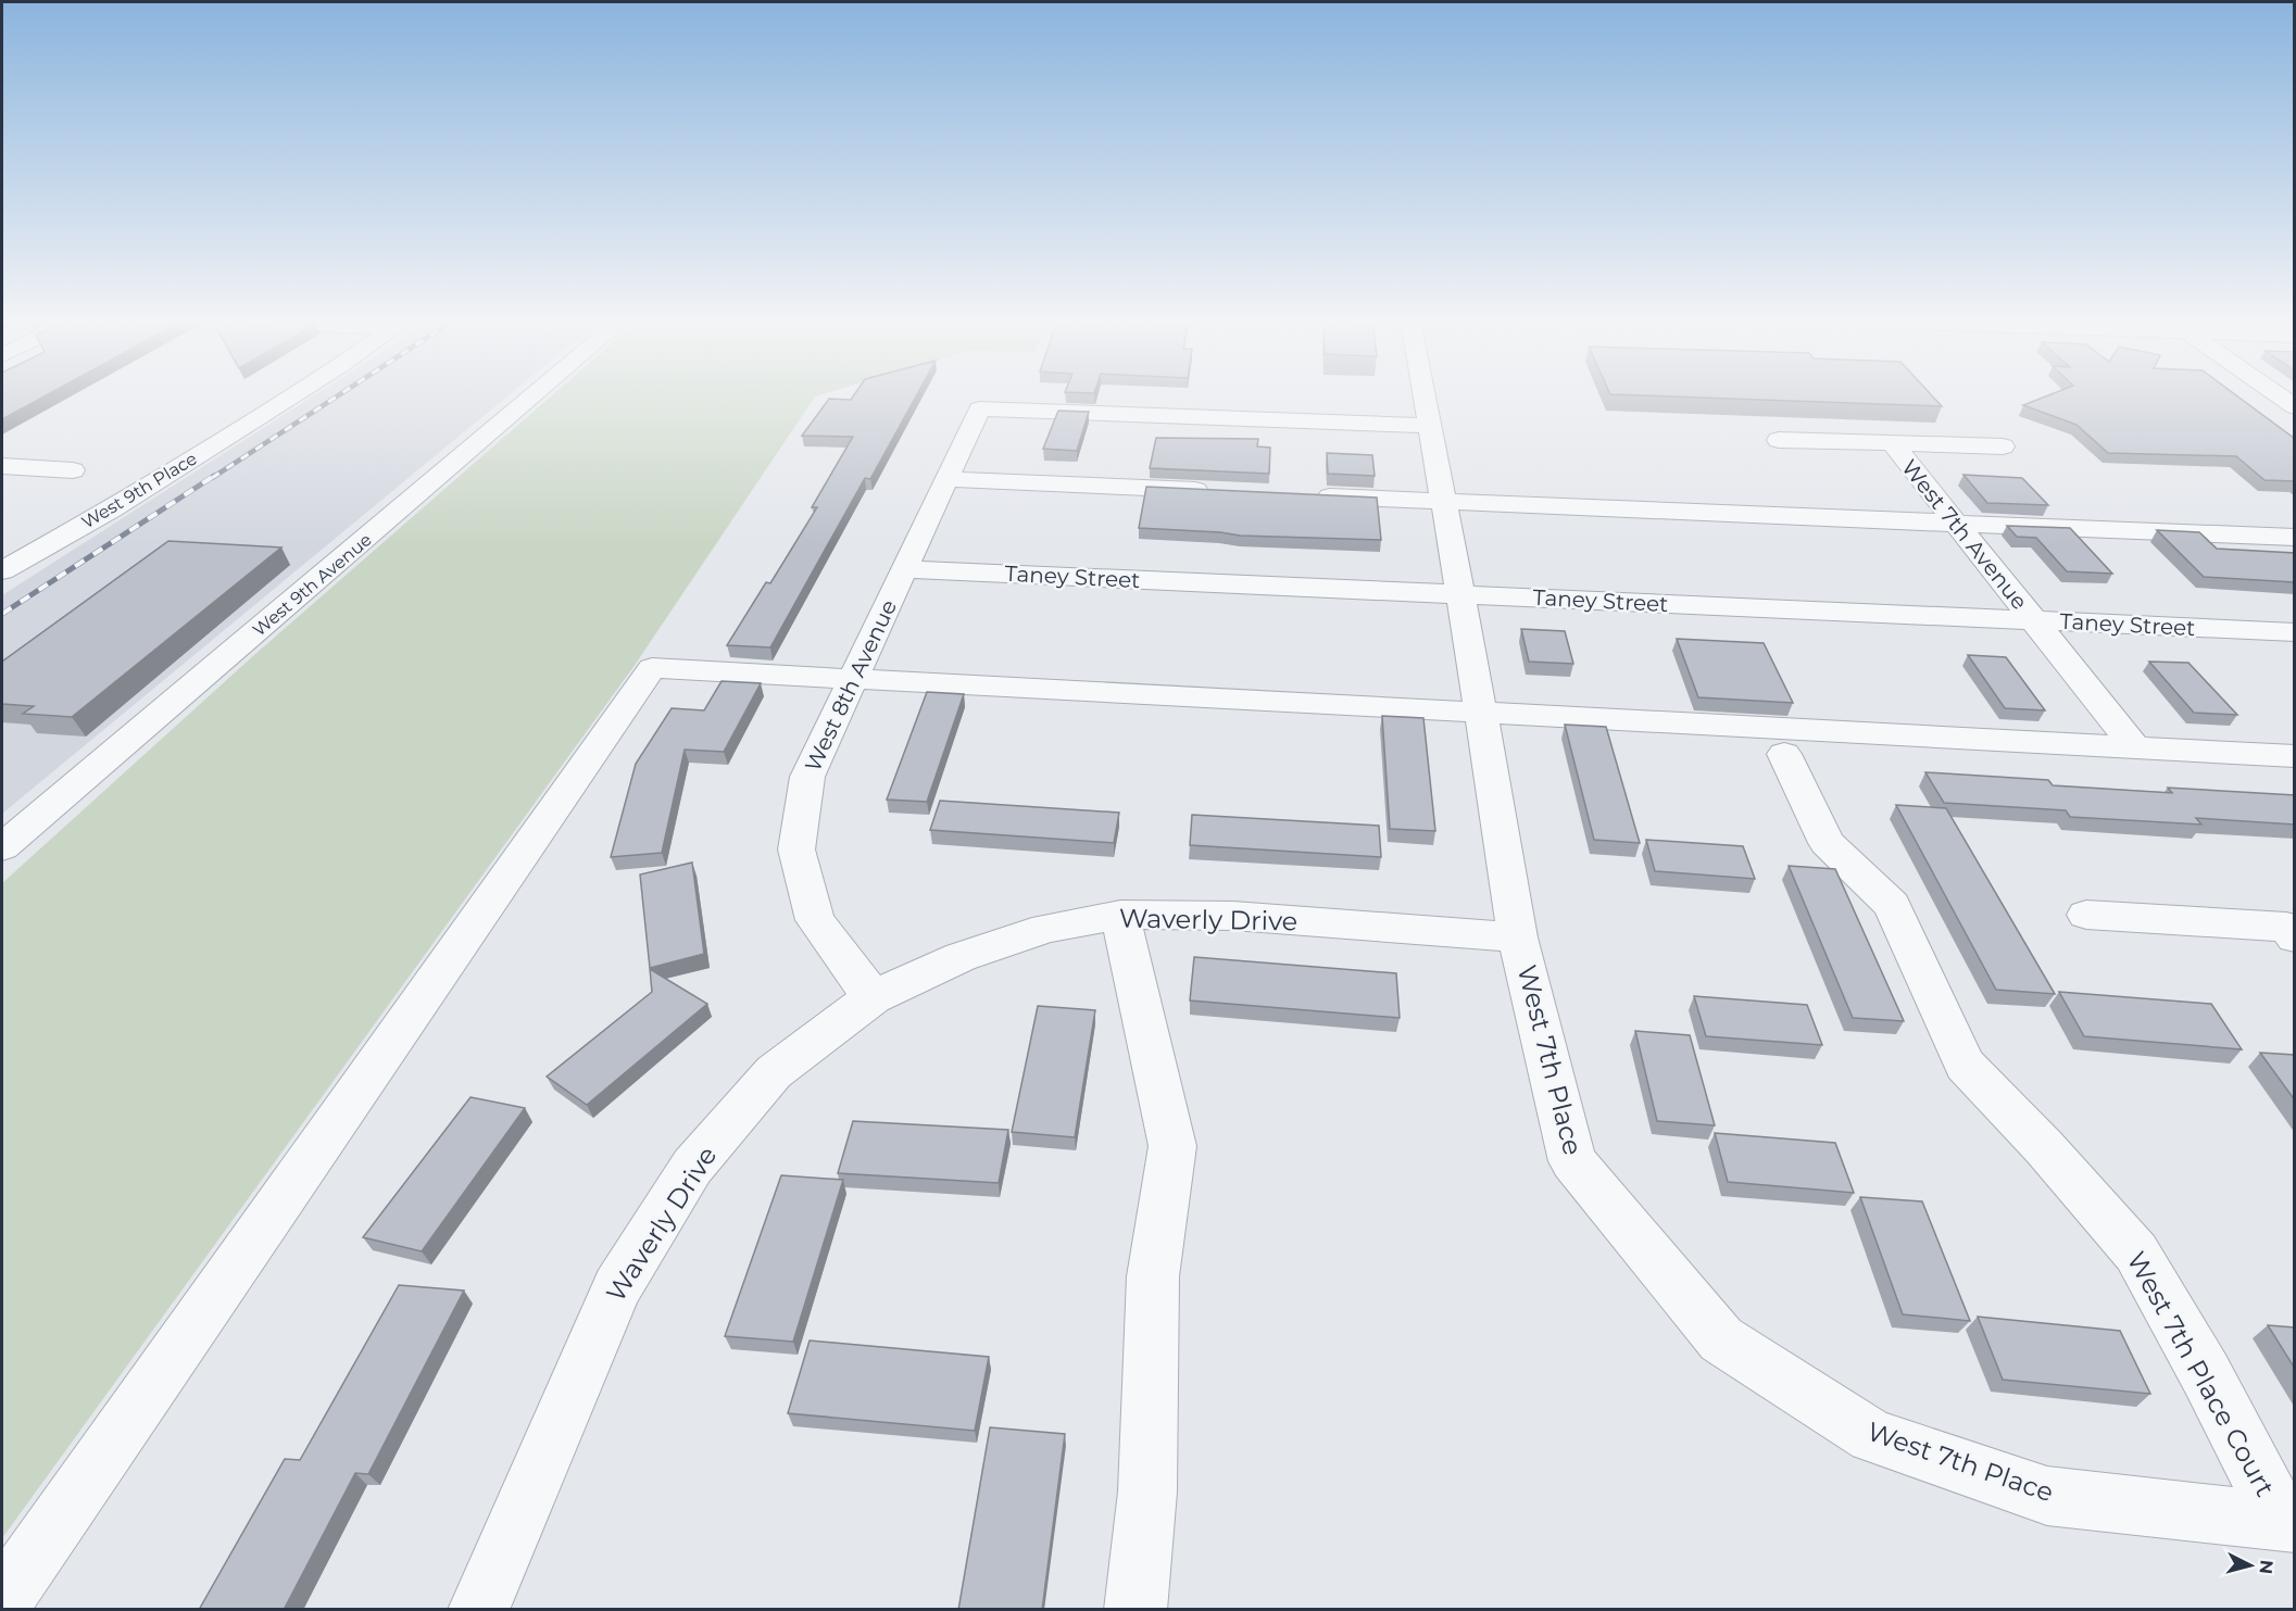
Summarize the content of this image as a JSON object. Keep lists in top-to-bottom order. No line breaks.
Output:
{"streets":{"street":["West 9th Place","West 7th Avenue","Taney Street","West 9th Avenue","West 8th Avenue","Waverly Drive","West 7th Place","West 7th Place Court"]},"crossings":[["West 7th Avenue","Taney Street"],["Taney Street","West 8th Avenue"],["Taney Street","West 7th Place"],["West 8th Avenue","Waverly Drive"],["West 8th Avenue","West 7th Place"],["Waverly Drive","West 7th Place"],["West 7th Place","West 7th Place Court"]],"north":"right"}
